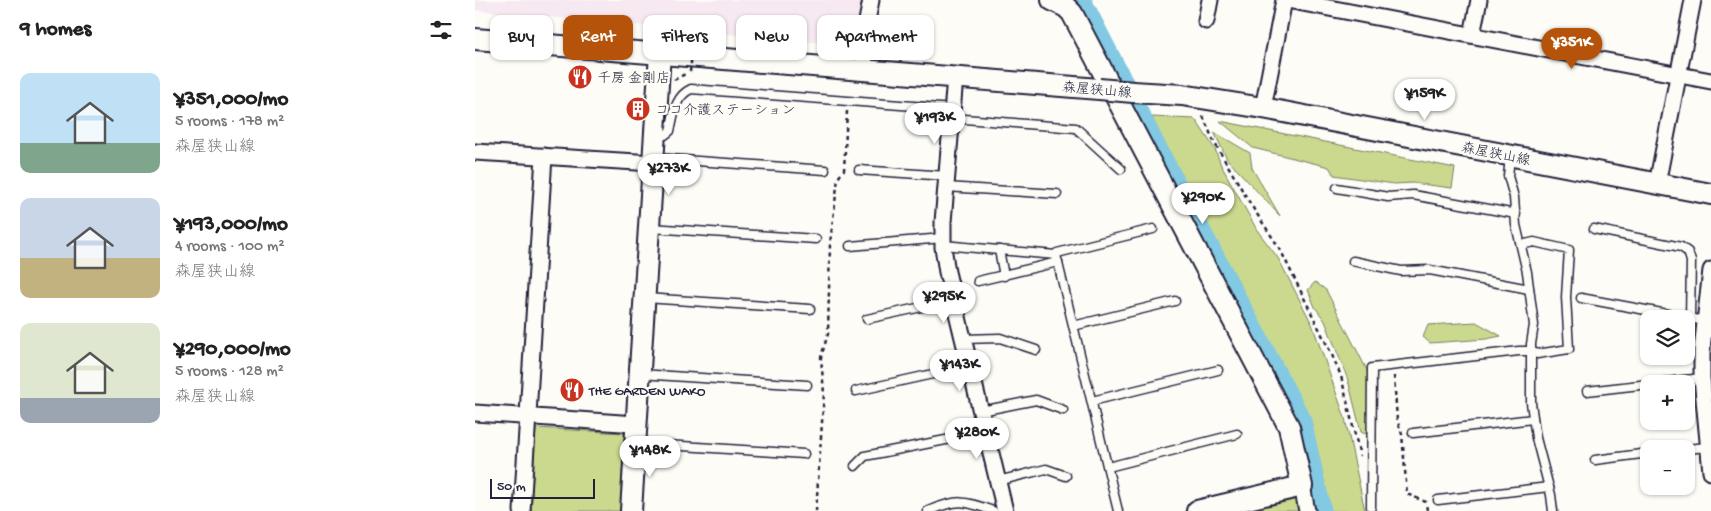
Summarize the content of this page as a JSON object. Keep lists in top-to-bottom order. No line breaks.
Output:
{"streets":{"main road":["森屋狭山線"]},"places":{"restaurant":["千房 金剛店","THE GARDEN WAKO"],"building":["ココ介護ステーション"]},"scale_bar":"50 m","page":{"heading":"9 homes","chip":["Buy","Rent","Filters","New","Apartment"],"price":["¥351K","¥159K","¥193K","¥273K","¥290K","¥295K","¥143K","¥280K","¥148K"],"list":[{"name":"¥351,000/mo","note":"5 rooms · 178 m² · 森屋狭山線"},{"name":"¥193,000/mo","note":"4 rooms · 100 m² · 森屋狭山線"},{"name":"¥290,000/mo","note":"5 rooms · 128 m² · 森屋狭山線"}],"map_buttons":["+","−"],"scale":"50 m"}}
